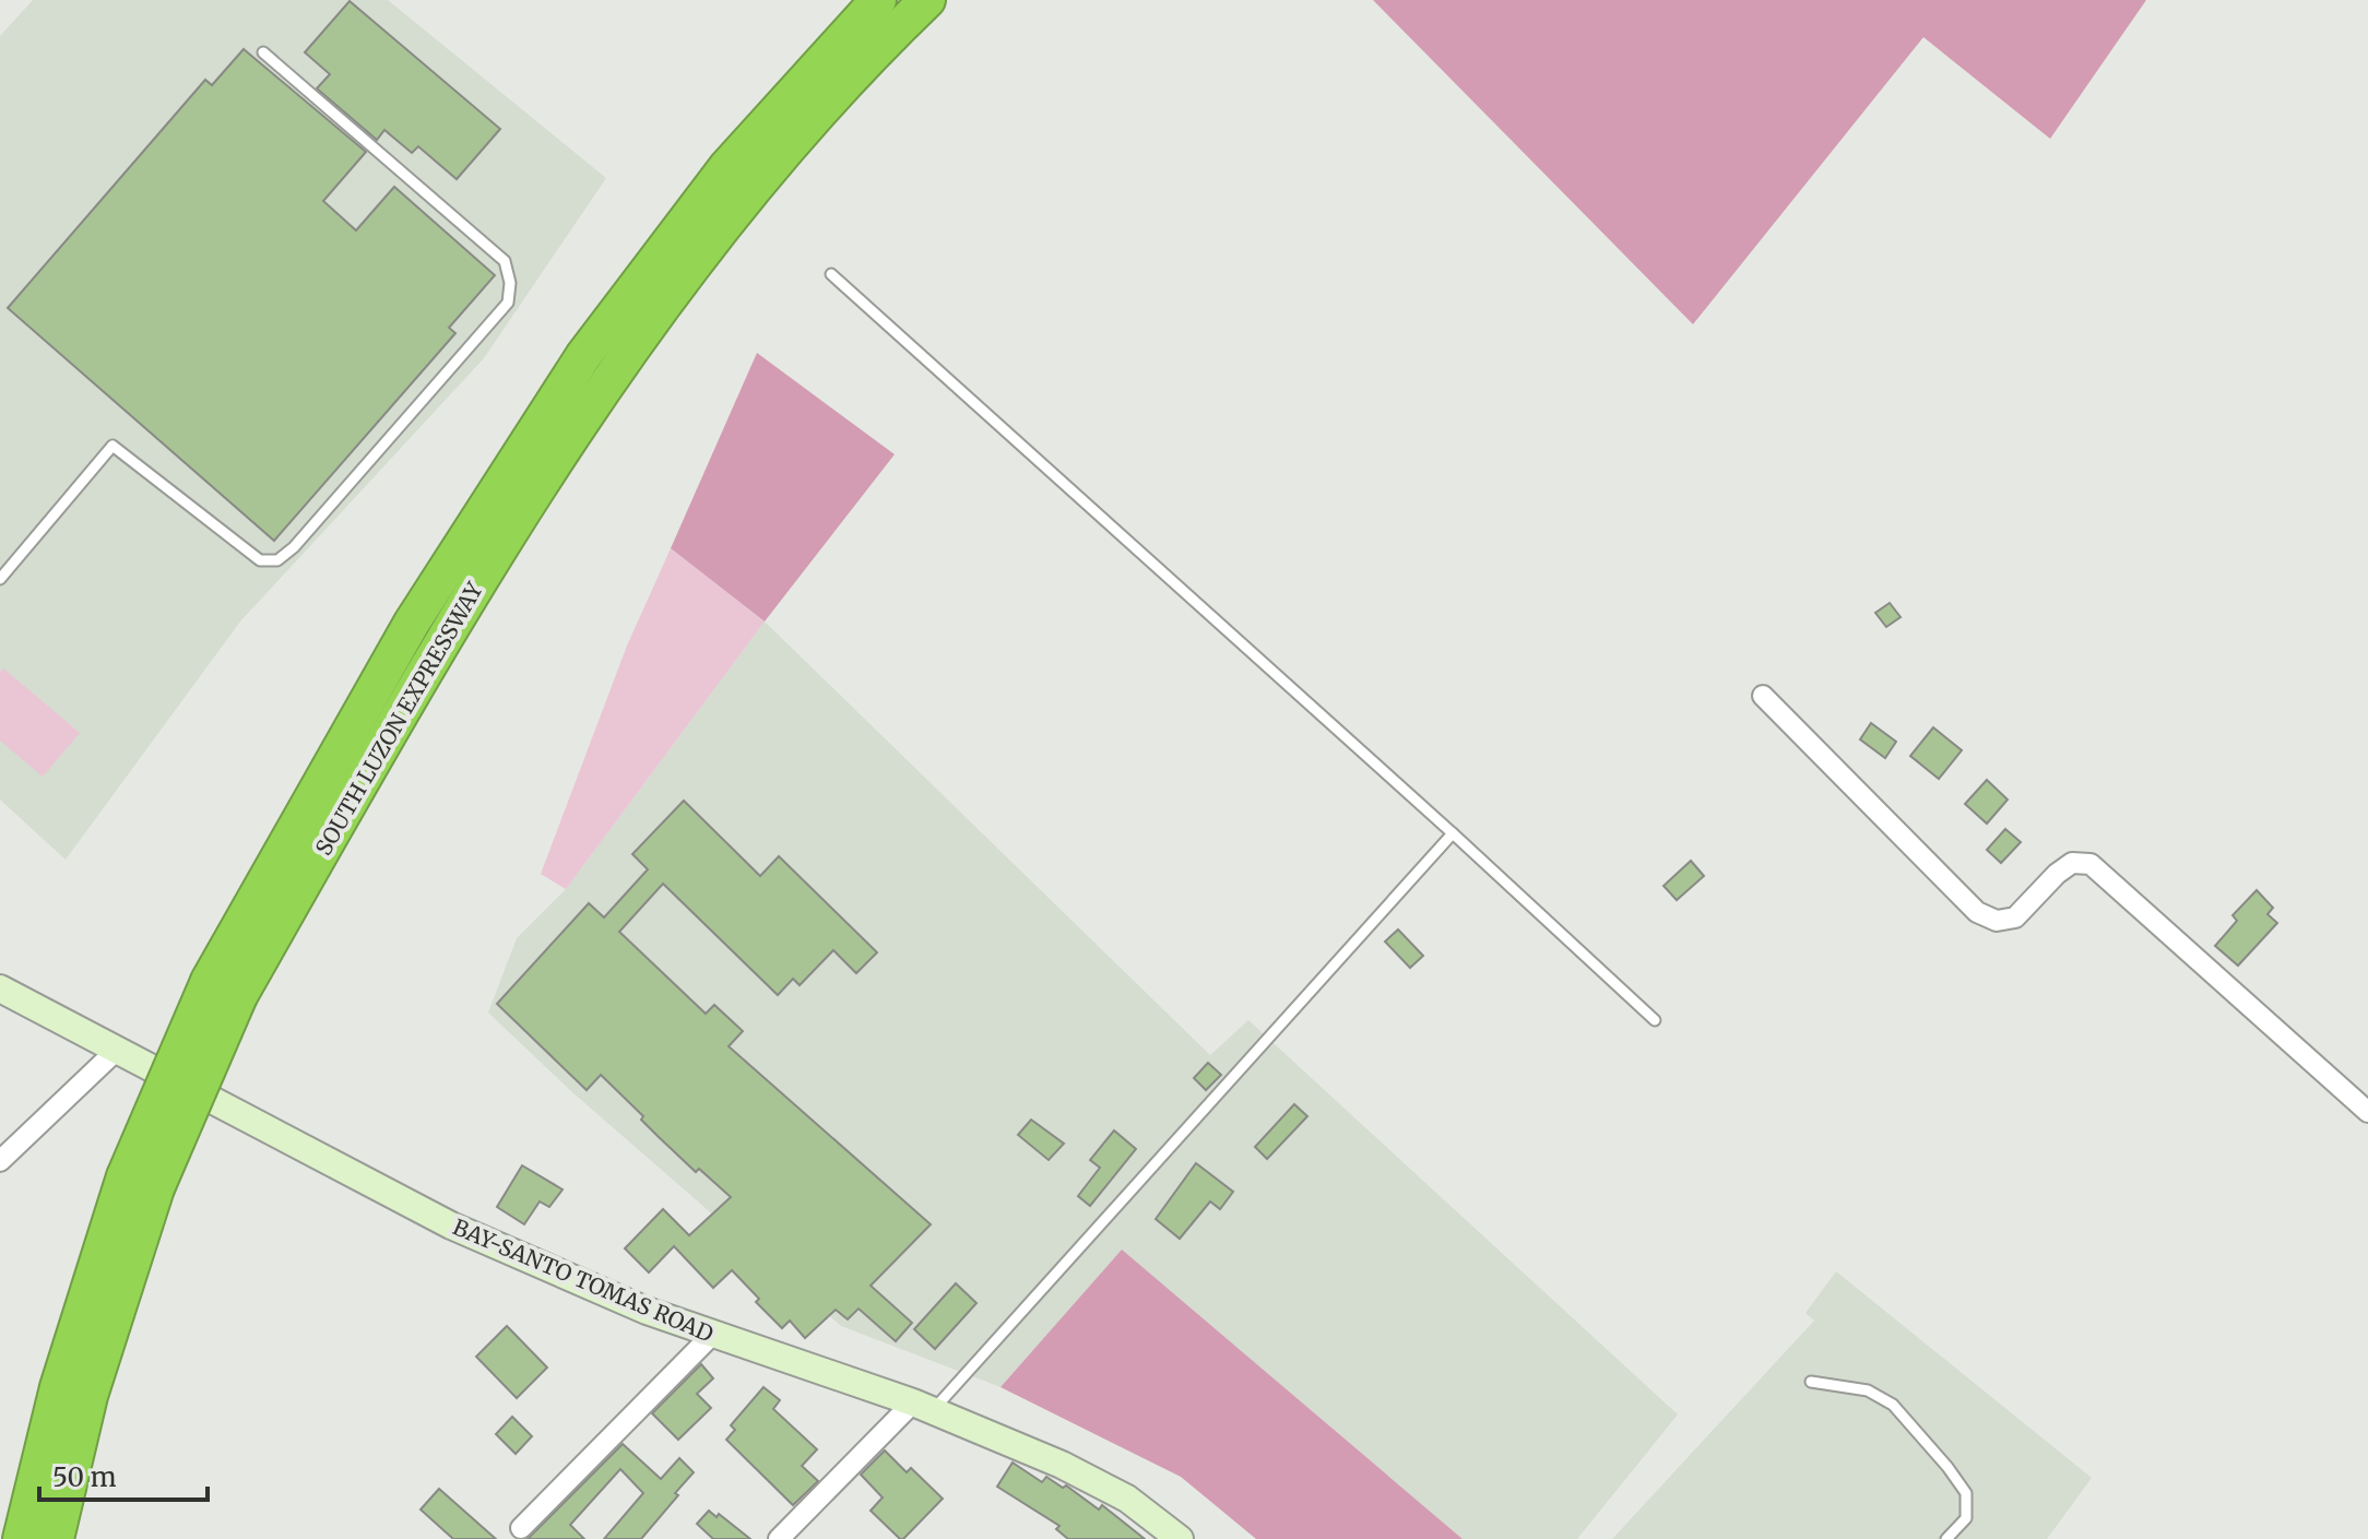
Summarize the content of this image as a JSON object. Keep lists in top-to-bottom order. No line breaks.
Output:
{"streets":{"highway":["SOUTH LUZON EXPRESSWAY"],"main road":["BAY-SANTO TOMAS ROAD"]},"scale_bar":"50 m"}
